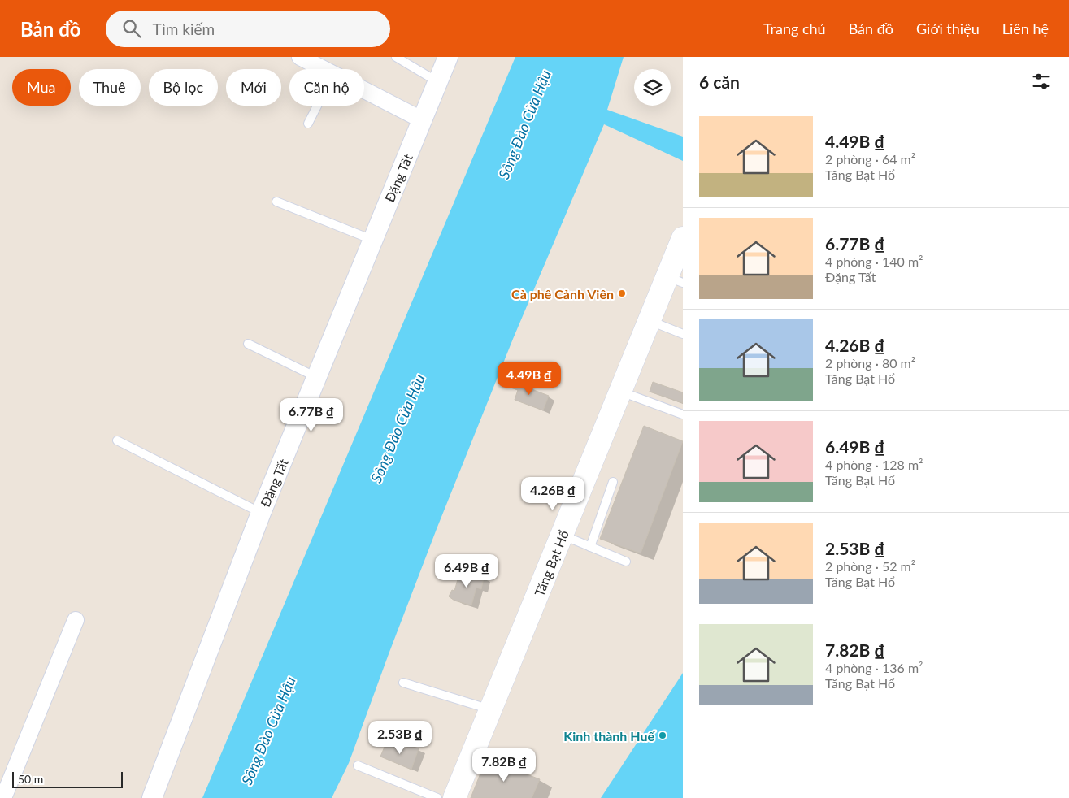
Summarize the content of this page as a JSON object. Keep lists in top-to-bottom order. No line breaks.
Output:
{"streets":{"main road":["Tăng Bạt Hổ"],"street":["Đặng Tất"]},"water":["Sông Đào Cửa Hậu"],"places":["Cà phê Cảnh Viên","Kinh thành Huế"],"scale_bar":"50 m","page":{"header":"Bản đồ","search":"Tìm kiếm","nav":["Trang chủ","Bản đồ","Giới thiệu","Liên hệ"],"heading":"6 căn","chip":["Mua","Thuê","Bộ lọc","Mới","Căn hộ"],"list":[{"name":"4.49B ₫","note":"2 phòng · 64 m² · Tăng Bạt Hổ"},{"name":"6.77B ₫","note":"4 phòng · 140 m² · Đặng Tất"},{"name":"4.26B ₫","note":"2 phòng · 80 m² · Tăng Bạt Hổ"},{"name":"6.49B ₫","note":"4 phòng · 128 m² · Tăng Bạt Hổ"},{"name":"2.53B ₫","note":"2 phòng · 52 m² · Tăng Bạt Hổ"},{"name":"7.82B ₫","note":"4 phòng · 136 m² · Tăng Bạt Hổ"}],"price":["4.49B ₫","6.77B ₫","4.26B ₫","6.49B ₫","2.53B ₫","7.82B ₫"],"scale":"50 m"}}
